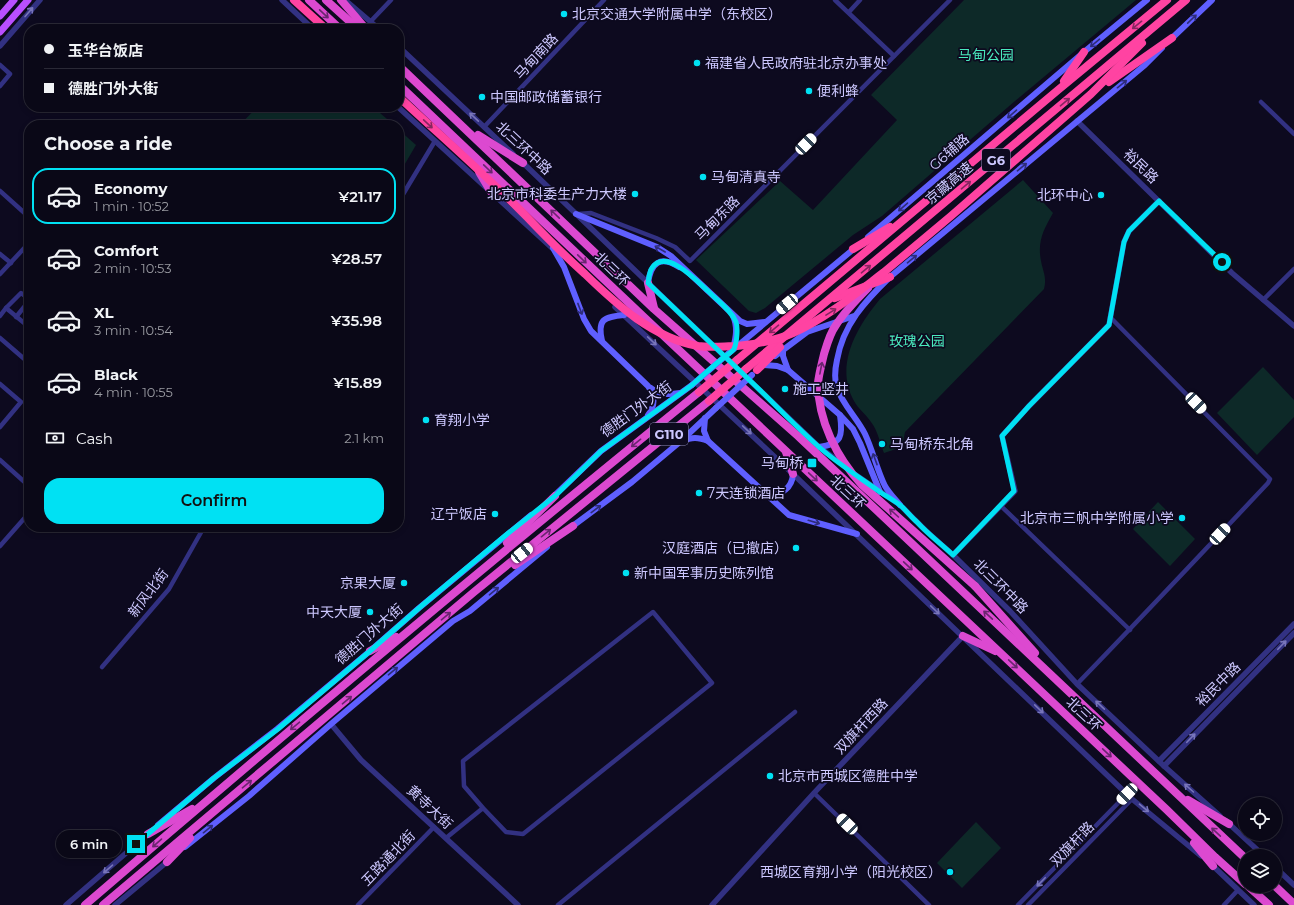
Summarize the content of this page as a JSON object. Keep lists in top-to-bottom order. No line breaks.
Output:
{"streets":{"highway":["G6","京藏高速","北三环","德胜门外大街","G110"],"main road":["G6辅路"],"street":["马甸南路","北三环中路","裕民路","马甸东路","新风北街","裕民中路","双旗杆西路","黄寺大街","双旗杆路","五路通北街"]},"crossings":[["马甸南路","北三环中路"],["北三环中路","马甸东路"],["北三环中路","裕民中路"],["G6辅路","德胜门外大街"],["G6","京藏高速"],["G6","G110"],["京藏高速","德胜门外大街"],["黄寺大街","五路通北街"]],"parks":["马甸公园","玫瑰公园"],"places":{"other":["北京交通大学附属中学（东校区）","福建省人民政府驻北京办事处","便利蜂","中国邮政储蓄银行","马甸清真寺","北京市科委生产力大楼","北环中心","施工竖井","育翔小学","马甸桥东北角","7天连锁酒店","辽宁饭店","北京市三帆中学附属小学","汉庭酒店（已撤店）","新中国军事历史陈列馆","京果大厦","中天大厦","北京市西城区德胜中学","西城区育翔小学（阳光校区）"],"transit":["马甸桥"]},"page":{"banner":["玉华台饭店","德胜门外大街"],"heading":"Choose a ride","list":[{"name":"Economy","note":"1 min · 10:52","value":"¥21.17"},{"name":"Comfort","note":"2 min · 10:53","value":"¥28.57"},{"name":"XL","note":"3 min · 10:54","value":"¥35.98"},{"name":"Black","note":"4 min · 10:55","value":"¥15.89"}],"pay":["Cash","2.1 km"],"buttons":"Confirm","bubble":"6 min"}}
